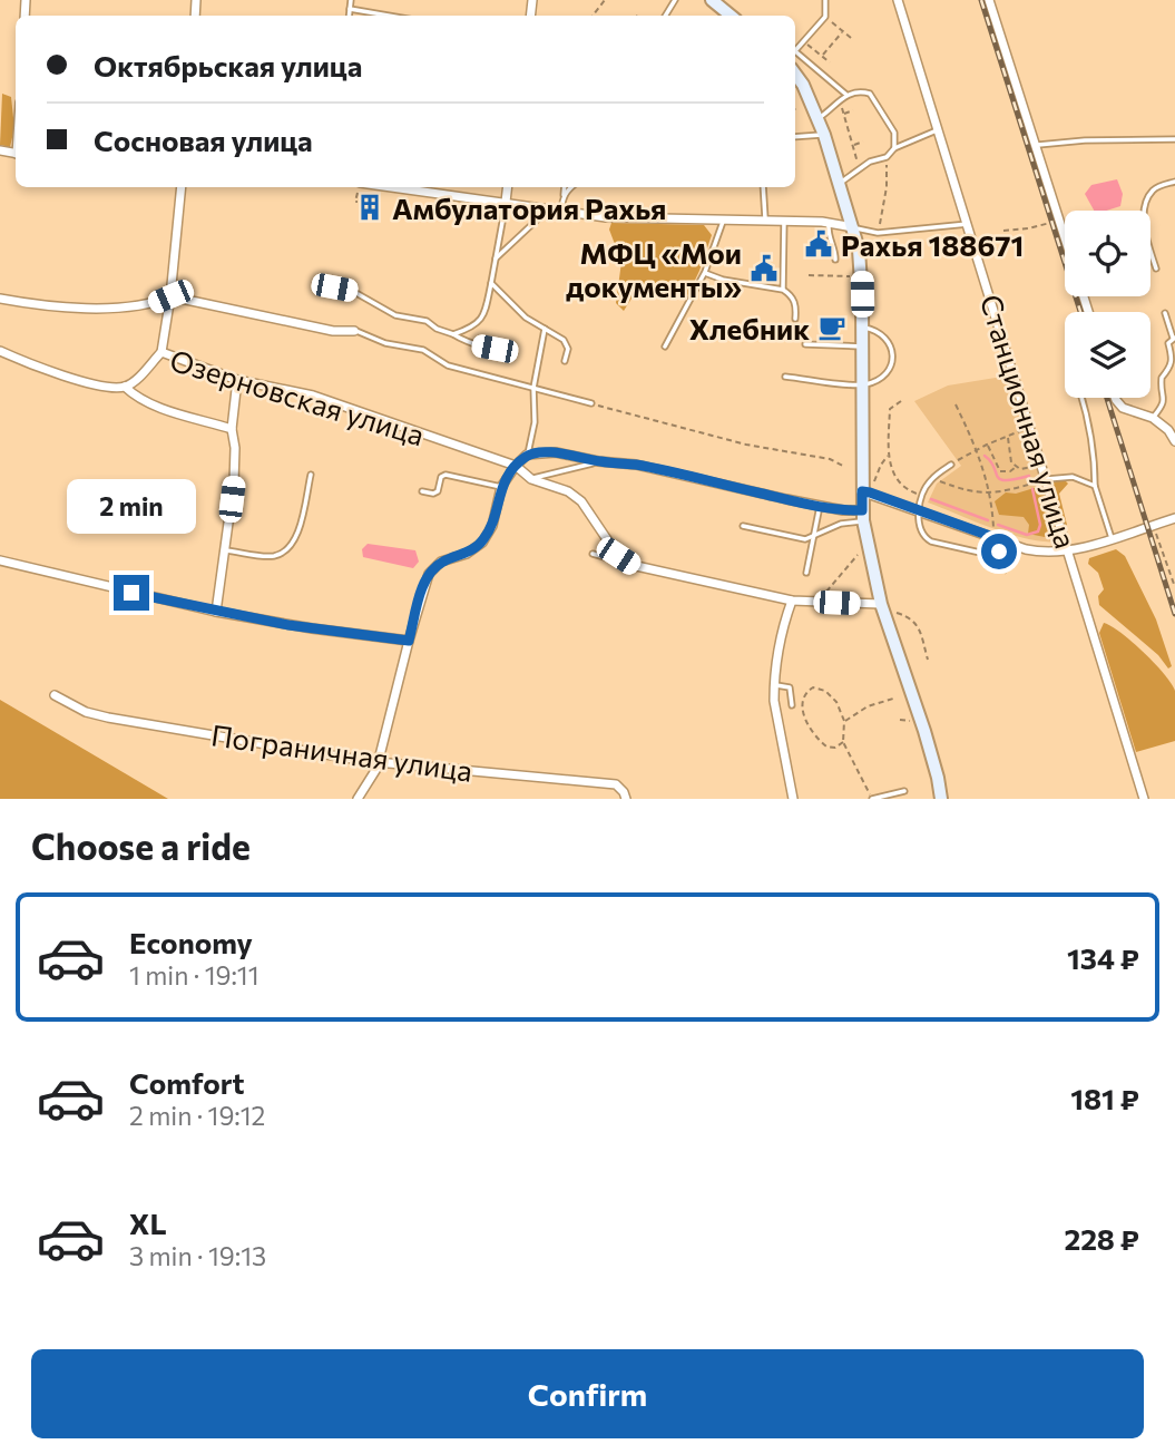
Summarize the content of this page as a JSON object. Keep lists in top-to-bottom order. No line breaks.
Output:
{"streets":{"street":["Озерновская улица","Станционная улица","Пограничная улица"]},"places":{"building":["Амбулатория Рахья"],"public building":["Рахья 188671","МФЦ «Мои документы»"],"cafe":["Хлебник"]},"page":{"banner":["Октябрьская улица","Сосновая улица"],"bubble":"2 min","heading":"Choose a ride","list":[{"name":"Economy","note":"1 min · 19:11","value":"134 ₽"},{"name":"Comfort","note":"2 min · 19:12","value":"181 ₽"},{"name":"XL","note":"3 min · 19:13","value":"228 ₽"}],"buttons":"Confirm"}}
